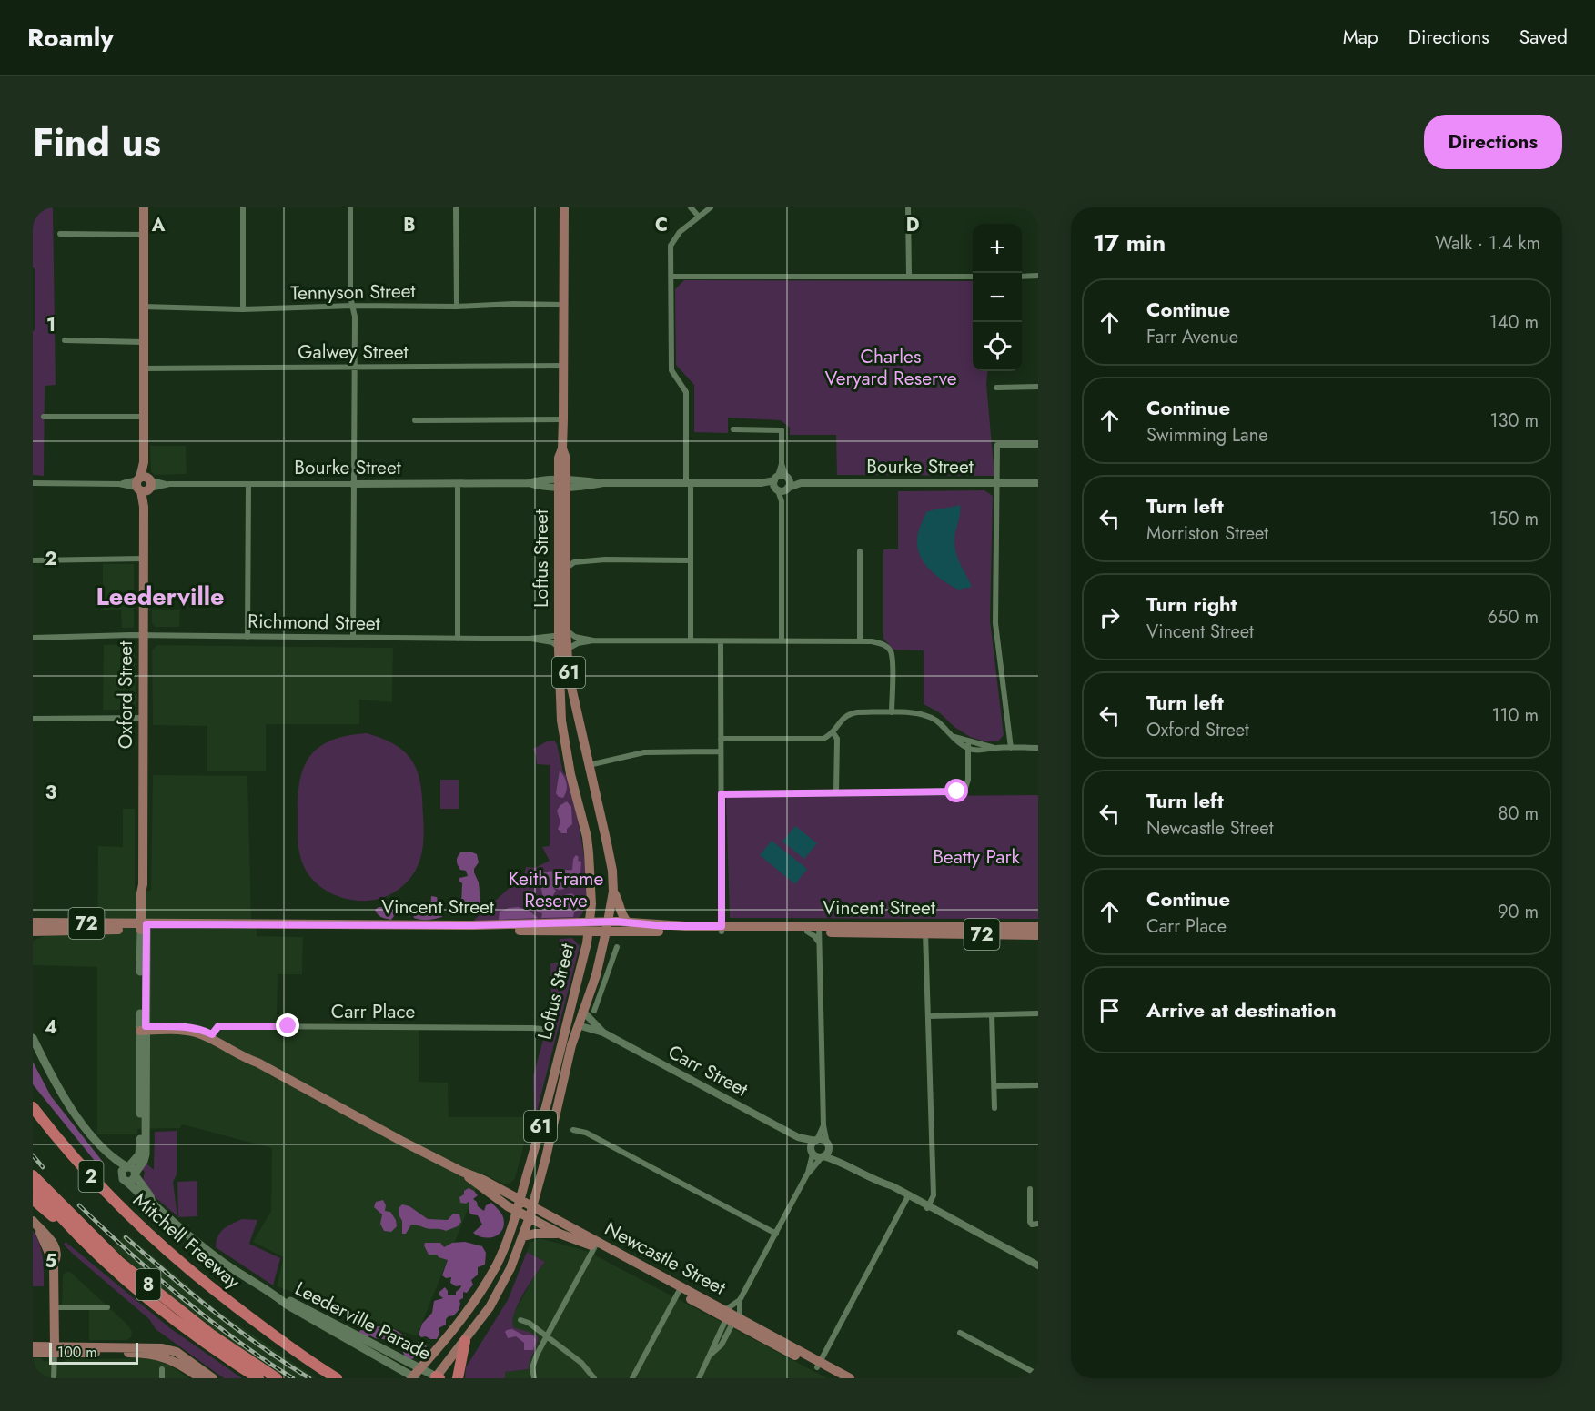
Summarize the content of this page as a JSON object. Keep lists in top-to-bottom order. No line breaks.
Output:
{"streets":{"highway":["2","Mitchell Freeway","8"],"main road":["Loftus Street","61","Oxford Street","Vincent Street","72","Newcastle Street","Leederville Parade"],"street":["Tennyson Street","Galwey Street","Bourke Street","Richmond Street","Carr Place","Carr Street"]},"crossings":[["Tennyson Street","Loftus Street"],["Galwey Street","Loftus Street"],["Bourke Street","Loftus Street"],["Bourke Street","Oxford Street"],["Loftus Street","Richmond Street"],["Loftus Street","Vincent Street"],["Loftus Street","Carr Street"],["Loftus Street","Newcastle Street"],["Loftus Street","Leederville Parade"],["Richmond Street","Oxford Street"],["Oxford Street","Vincent Street"],["Oxford Street","Newcastle Street"],["Oxford Street","Leederville Parade"],["Carr Place","Newcastle Street"]],"districts":["Leederville"],"parks":["Charles Veryard Reserve","Beatty Park","Keith Frame Reserve"],"scale_bar":"100 m","page":{"header":"Roamly","nav":["Map","Directions","Saved"],"title":"Find us","buttons":"Directions","heading":["17 min","Walk · 1.4 km"],"map_buttons":["+","−"],"list":[["Continue","Farr Avenue","140 m"],["Continue","Swimming Lane","130 m"],["Turn left","Morriston Street","150 m"],["Turn right","Vincent Street","650 m"],["Turn left","Oxford Street","110 m"],["Turn left","Newcastle Street","80 m"],["Continue","Carr Place","90 m"],"Arrive at destination"],"scale":"100 m"},"grid":{"columns":["A","B","C","D"],"rows":["1","2","3","4","5"]}}
